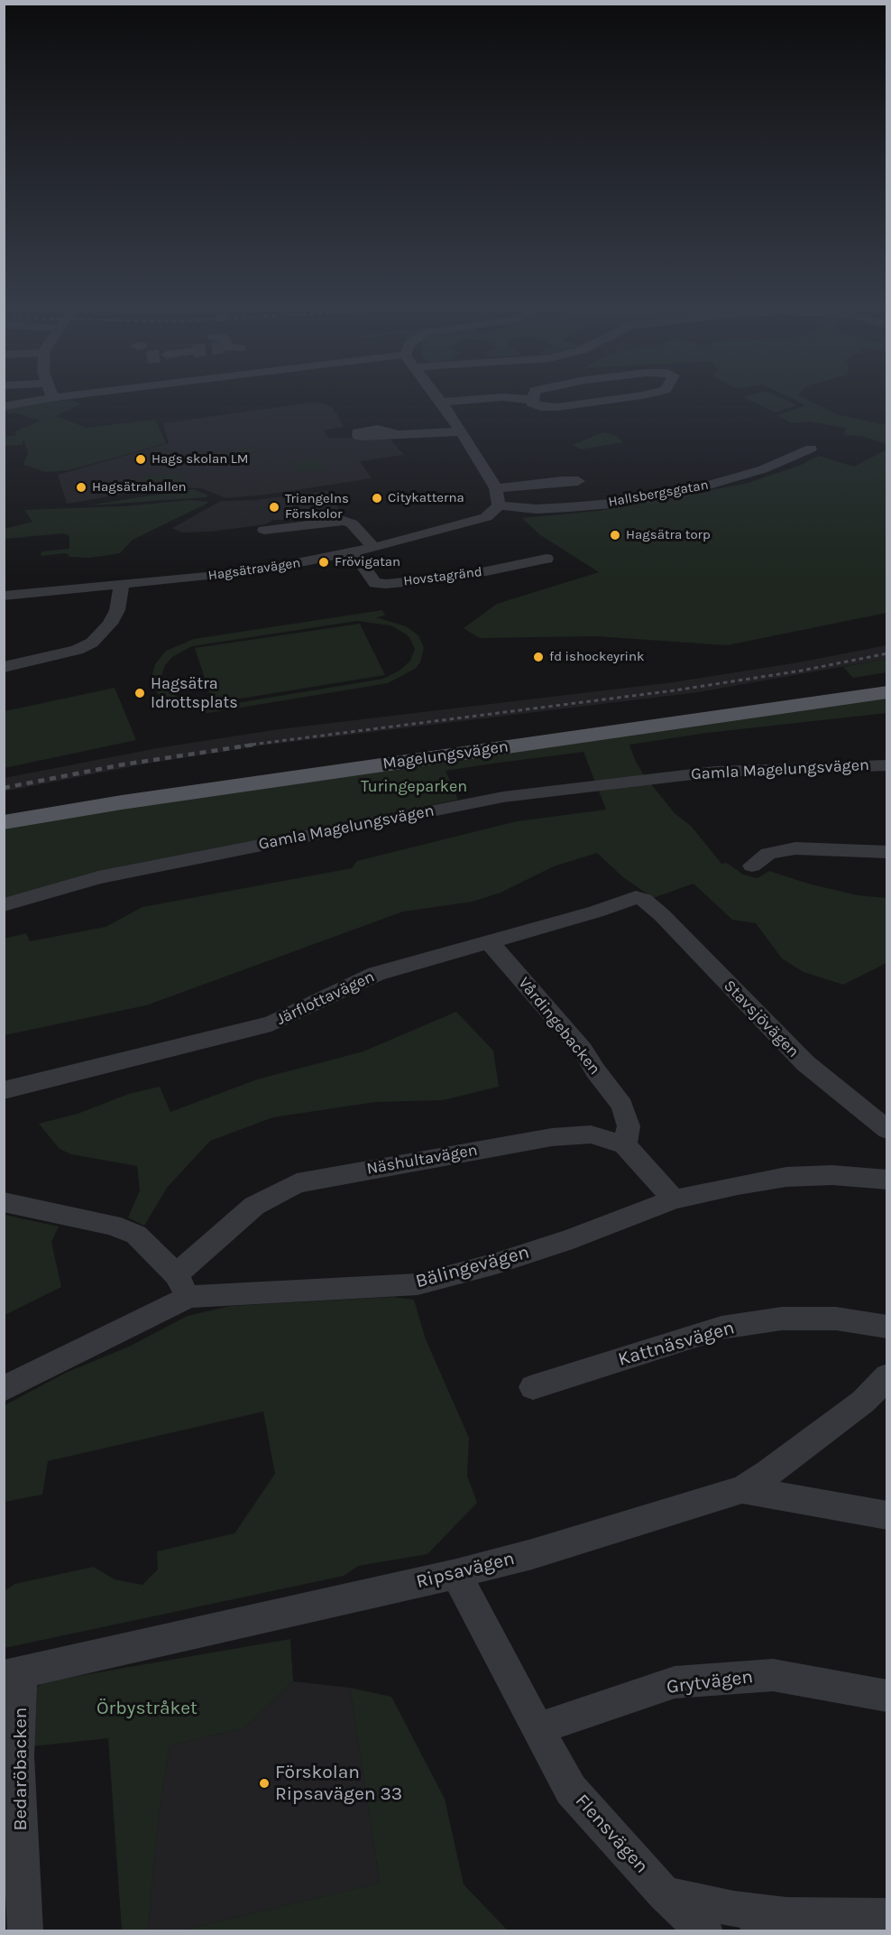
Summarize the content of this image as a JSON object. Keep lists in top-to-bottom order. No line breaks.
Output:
{"streets":{"main road":["Magelungsvägen"],"street":["Hallsbergsgatan","Hagsätravägen","Hovstagränd","Gamla Magelungsvägen","Järflottavägen","Stavsjövägen","Vårdingebacken","Näshultavägen","Bälingevägen","Kattnäsvägen","Ripsavägen","Grytvägen","Bedaröbacken","Flensvägen"]},"crossings":[["Hallsbergsgatan","Hagsätravägen"],["Hagsätravägen","Hovstagränd"],["Järflottavägen","Stavsjövägen"],["Järflottavägen","Vårdingebacken"],["Vårdingebacken","Näshultavägen"],["Ripsavägen","Bedaröbacken"],["Ripsavägen","Flensvägen"],["Grytvägen","Flensvägen"]],"parks":["Turingeparken","Örbystråket"],"places":["Hags skolan LM","Hagsätrahallen","Citykatterna","Triangelns Förskolor","Hagsätra torp","Frövigatan","fd ishockeyrink","Hagsätra Idrottsplats","Förskolan Ripsavägen 33"]}
